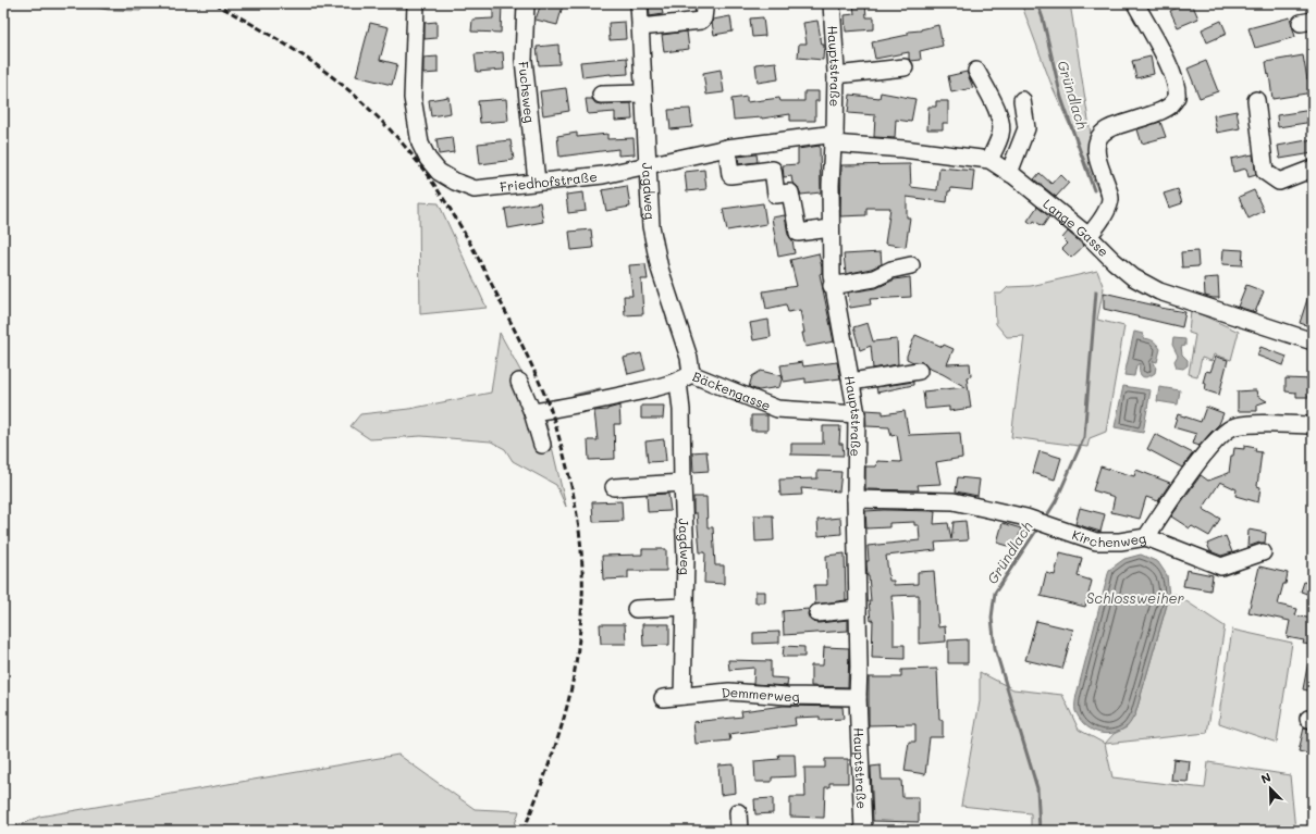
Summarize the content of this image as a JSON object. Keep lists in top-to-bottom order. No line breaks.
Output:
{"streets":{"street":["Hauptstraße","Fuchsweg","Friedhofstraße","Jagdweg","Lange Gasse","Bäckengasse","Kirchenweg","Demmerweg"]},"crossings":[["Hauptstraße","Friedhofstraße"],["Hauptstraße","Lange Gasse"],["Hauptstraße","Bäckengasse"],["Hauptstraße","Kirchenweg"],["Hauptstraße","Demmerweg"],["Fuchsweg","Friedhofstraße"],["Friedhofstraße","Jagdweg"],["Friedhofstraße","Lange Gasse"],["Jagdweg","Bäckengasse"],["Jagdweg","Demmerweg"]],"water":["Gründlach","Schlossweiher"],"north":"top left"}
